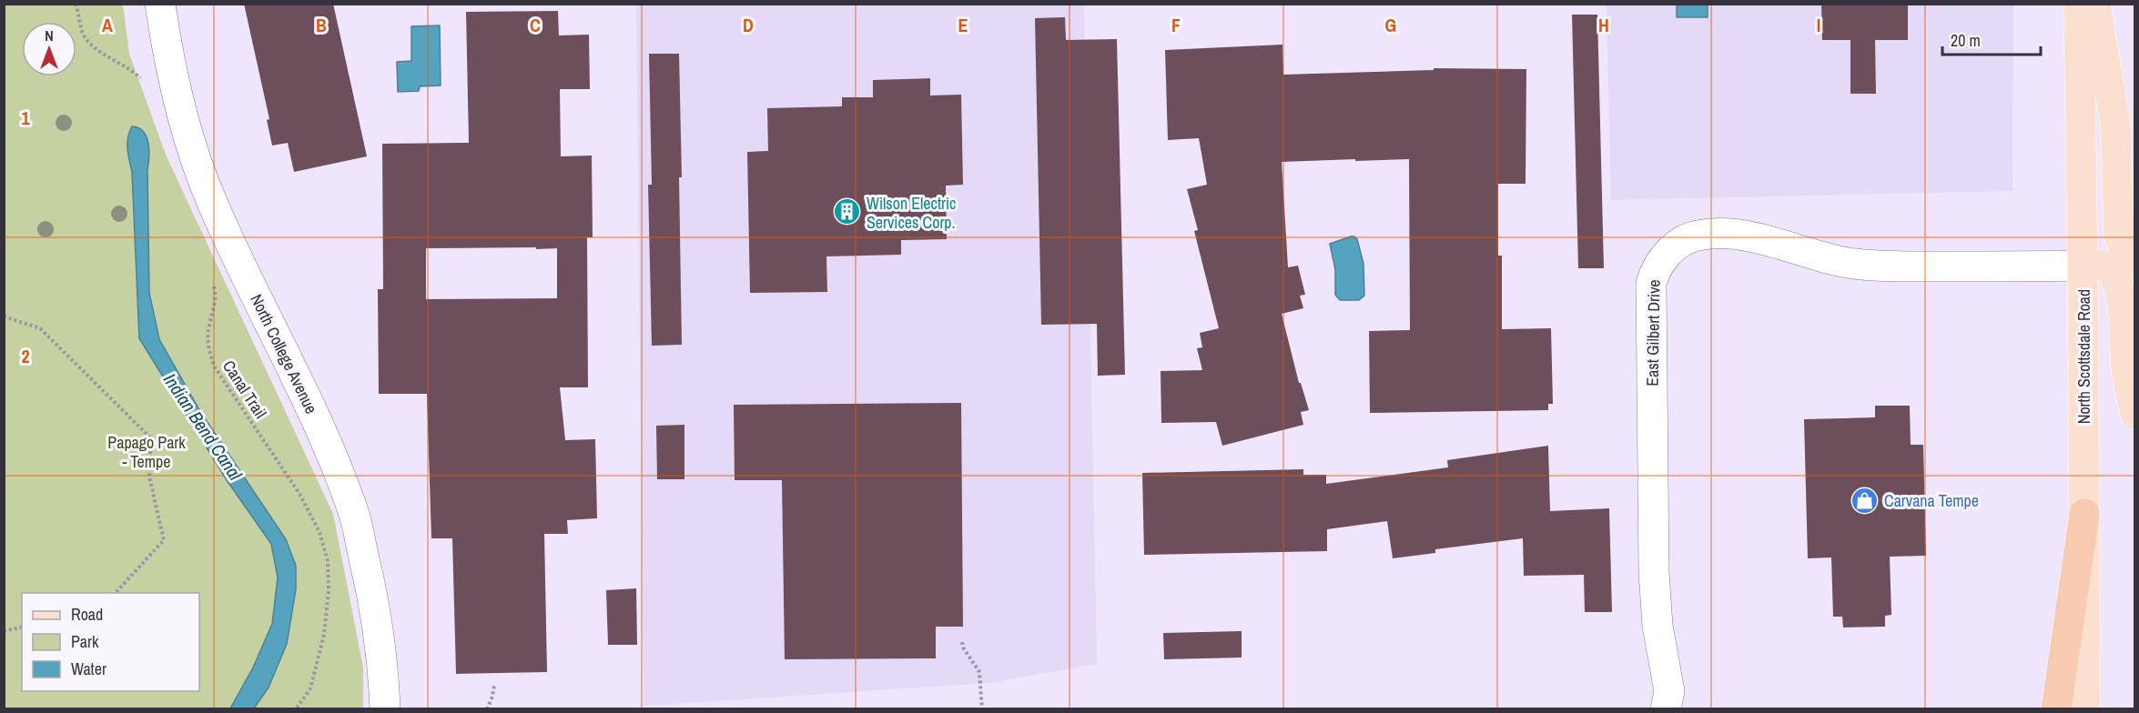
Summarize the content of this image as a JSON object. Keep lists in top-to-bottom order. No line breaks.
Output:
{"streets":{"main road":["North Scottsdale Road"],"street":["East Gilbert Drive","North College Avenue"],"path":["Canal Trail"]},"crossings":[["East Gilbert Drive","North Scottsdale Road"]],"water":["Indian Bend Canal"],"parks":["Papago Park - Tempe"],"places":{"building":["Wilson Electric Services Corp."],"shop":["Carvana Tempe"]},"legend":["Road","Park","Water"],"scale_bar":"20 m","north":"top","grid":{"columns":["A","B","C","D","E","F","G","H","I"],"rows":["1","2"]}}
